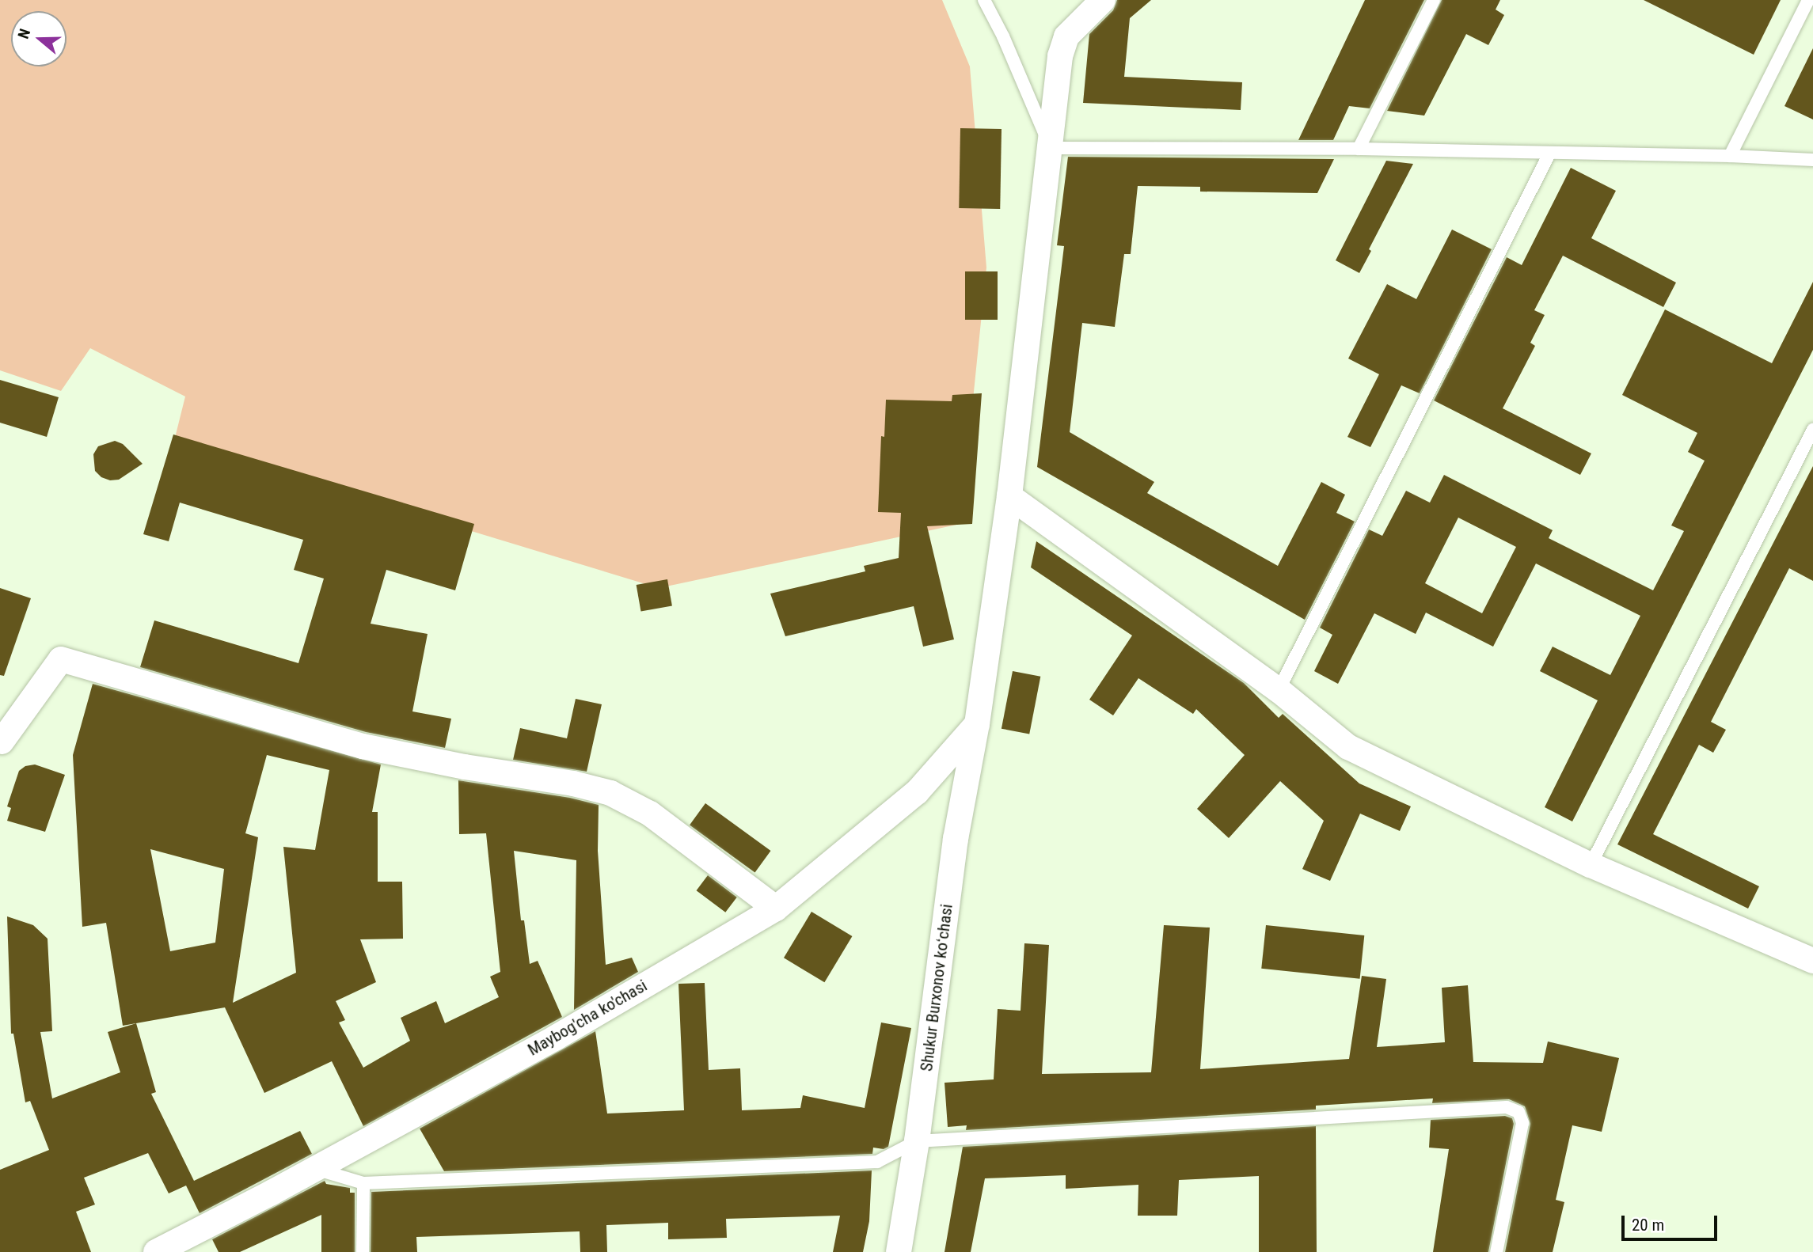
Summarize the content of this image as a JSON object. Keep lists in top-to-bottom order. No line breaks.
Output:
{"streets":{"street":["Shukur Burxonov koʻchasi","Maybog'cha ko'chasi"]},"crossings":[["Shukur Burxonov koʻchasi","Maybog'cha ko'chasi"]],"scale_bar":"20 m","north":"left"}
